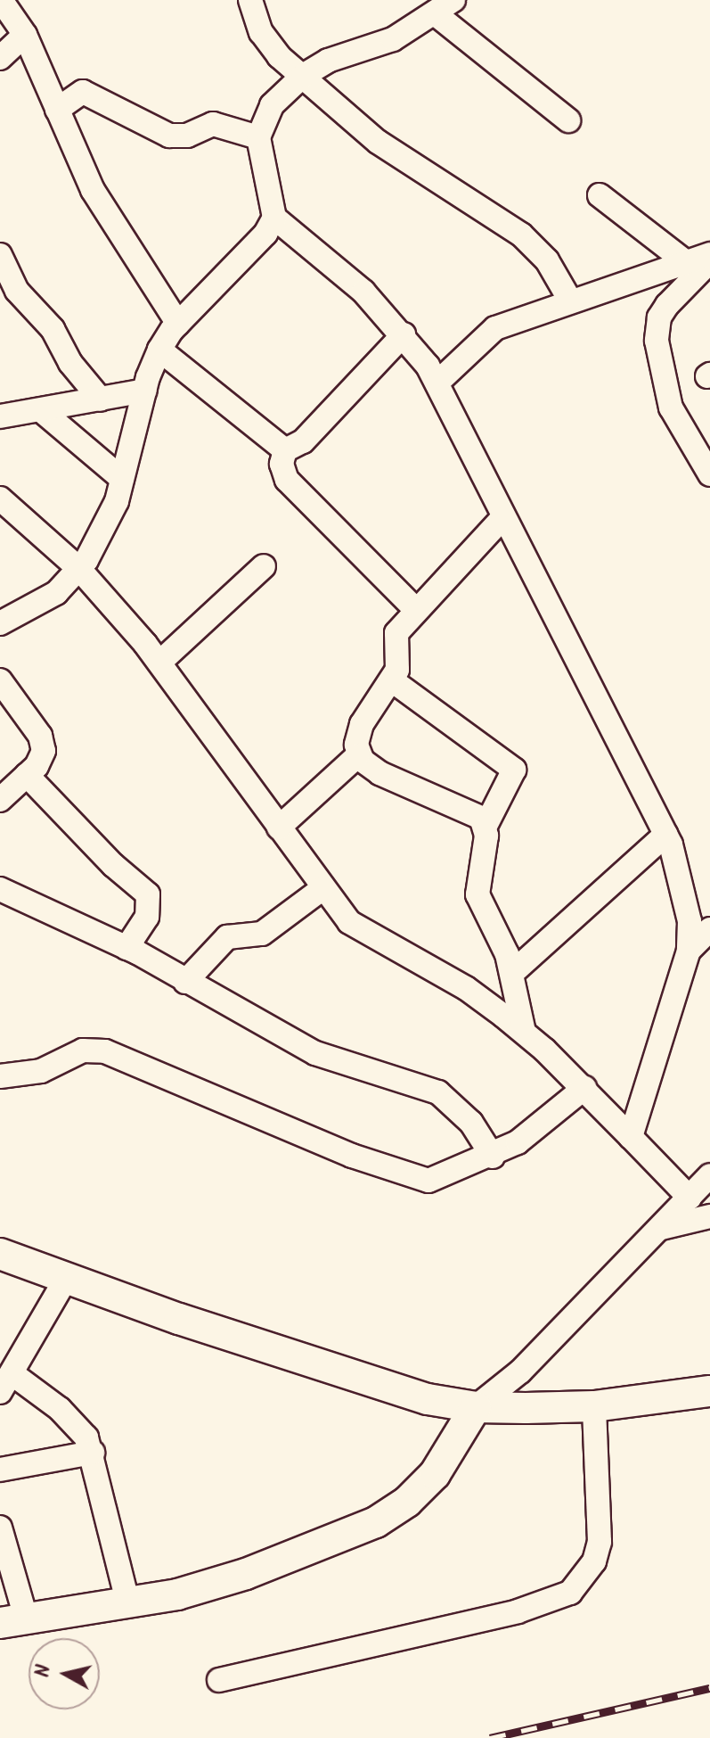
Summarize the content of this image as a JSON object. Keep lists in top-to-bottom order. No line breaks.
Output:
{"north":"left"}
